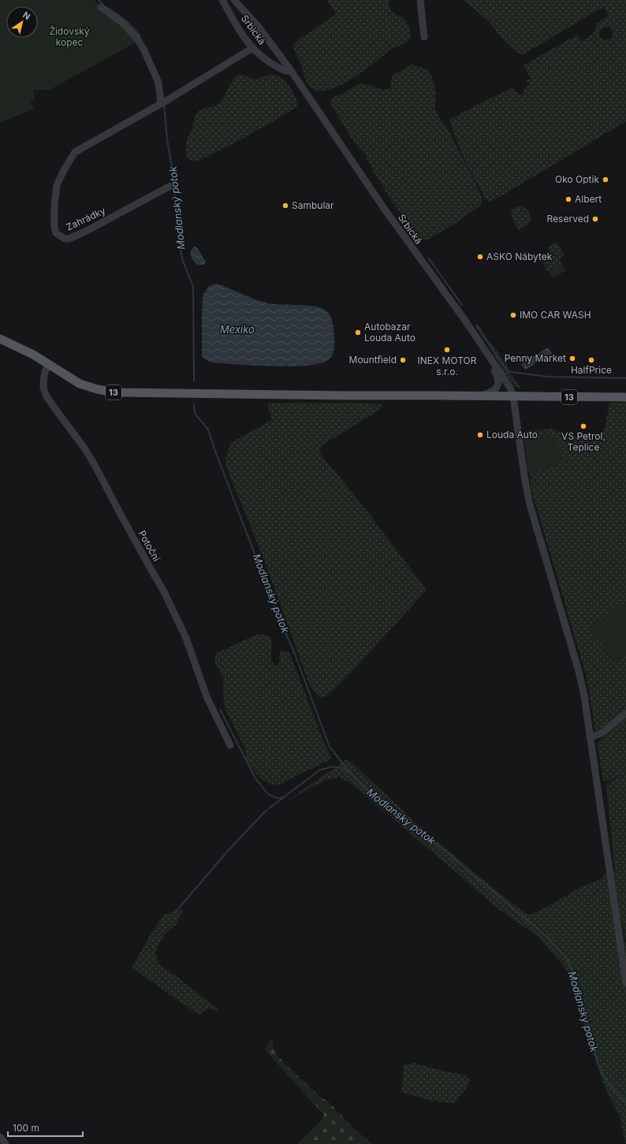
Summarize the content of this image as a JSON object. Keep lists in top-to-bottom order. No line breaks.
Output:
{"streets":{"main road":["13"],"street":["Srbická","Zahrádky","Potoční"]},"crossings":[["Srbická","Zahrádky"],["Srbická","13"],["13","Potoční"]],"water":["Modlanský potok","Mexiko"],"parks":["Židovský kopec"],"places":["Oko Optik","Albert","Sambular","Reserved","ASKO Nábytek","IMO CAR WASH","Autobazar Louda Auto","INEX MOTOR s.r.o.","Penny Market","Mountfield","HalfPrice","VS Petrol, Teplice","Louda Auto"],"scale_bar":"100 m","north":"top right"}
